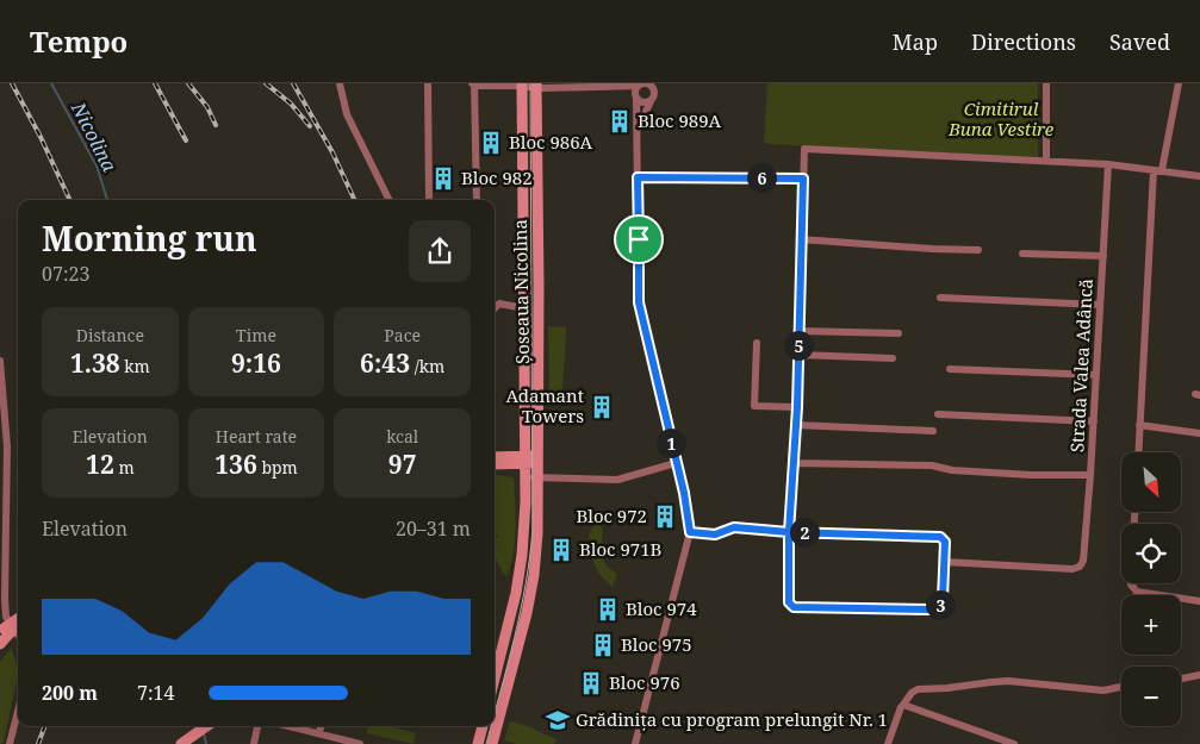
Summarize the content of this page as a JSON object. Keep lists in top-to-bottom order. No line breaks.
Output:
{"streets":{"main road":["Șoseaua Nicolina"],"street":["Strada Valea Adâncă"]},"water":["Nicolina"],"parks":["Cimitirul Buna Vestire"],"places":{"building":["Bloc 989A","Bloc 986A","Bloc 982","Adamant Towers","Bloc 972","Bloc 971B","Bloc 974","Bloc 975","Bloc 976"],"school or university":["Grădinița cu program prelungit Nr. 1"]},"north":"bottom right","page":{"header":"Tempo","nav":["Map","Directions","Saved"],"pins":["6","5","1","2","3"],"heading":["Morning run","07:23"],"stats":[["Distance","1.38 km"],["Time","9:16"],["Pace","6:43 /km"],["Elevation","12 m"],["Heart rate","136 bpm"],["kcal","97"]],"map_buttons":["+","−"],"chart":["Elevation","20–31 m"],"list":[{"name":"200 m","note":"7:14"}]}}
